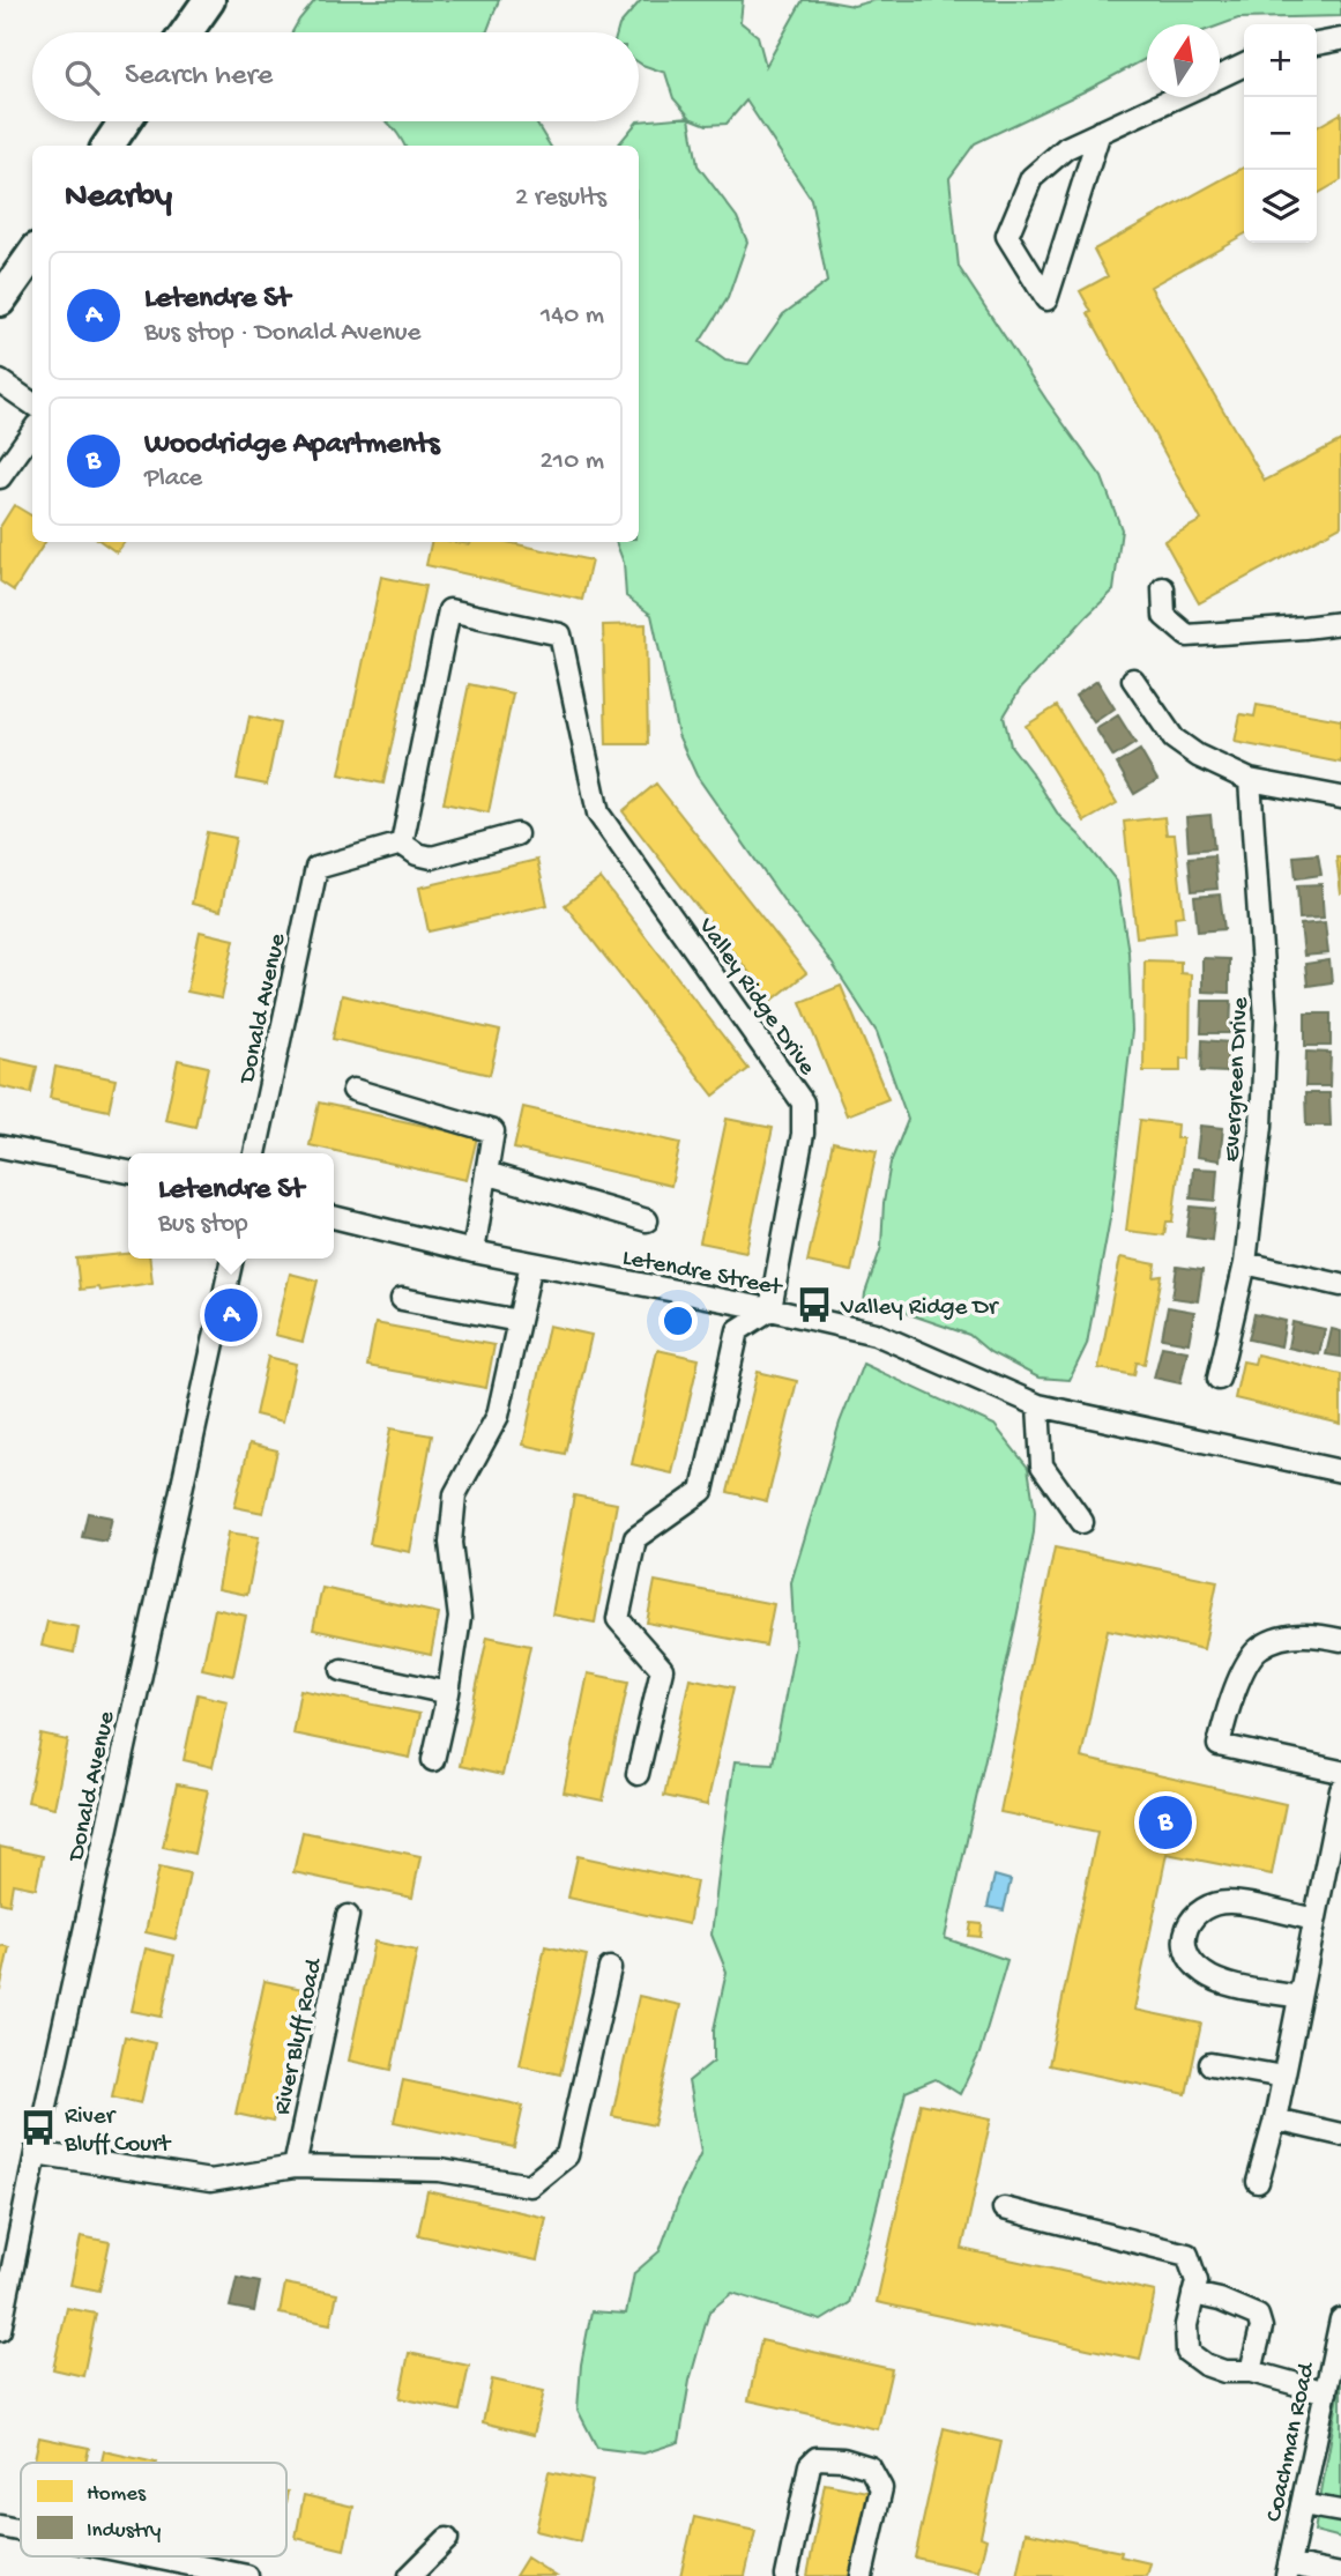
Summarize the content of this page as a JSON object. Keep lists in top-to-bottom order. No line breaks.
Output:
{"streets":{"street":["Valley Ridge Drive","Donald Avenue","Evergreen Drive","Letendre Street","River Bluff Road","Coachman Road"]},"crossings":[["Valley Ridge Drive","Donald Avenue"],["Valley Ridge Drive","Letendre Street"]],"places":{"bus stop":["Valley Ridge Dr","River Bluff Court"]},"legend":["Homes","Industry"],"north":"top","page":{"map_buttons":["+","−"],"search":"Search here","heading":["Nearby","2 results"],"list":[{"mark":"A","name":"Letendre St","note":"Bus stop · Donald Avenue","value":"140 m"},{"mark":"B","name":"Woodridge Apartments","note":"Place","value":"210 m"}],"popup":["Letendre St","Bus stop"],"pins":["A","B"]}}
